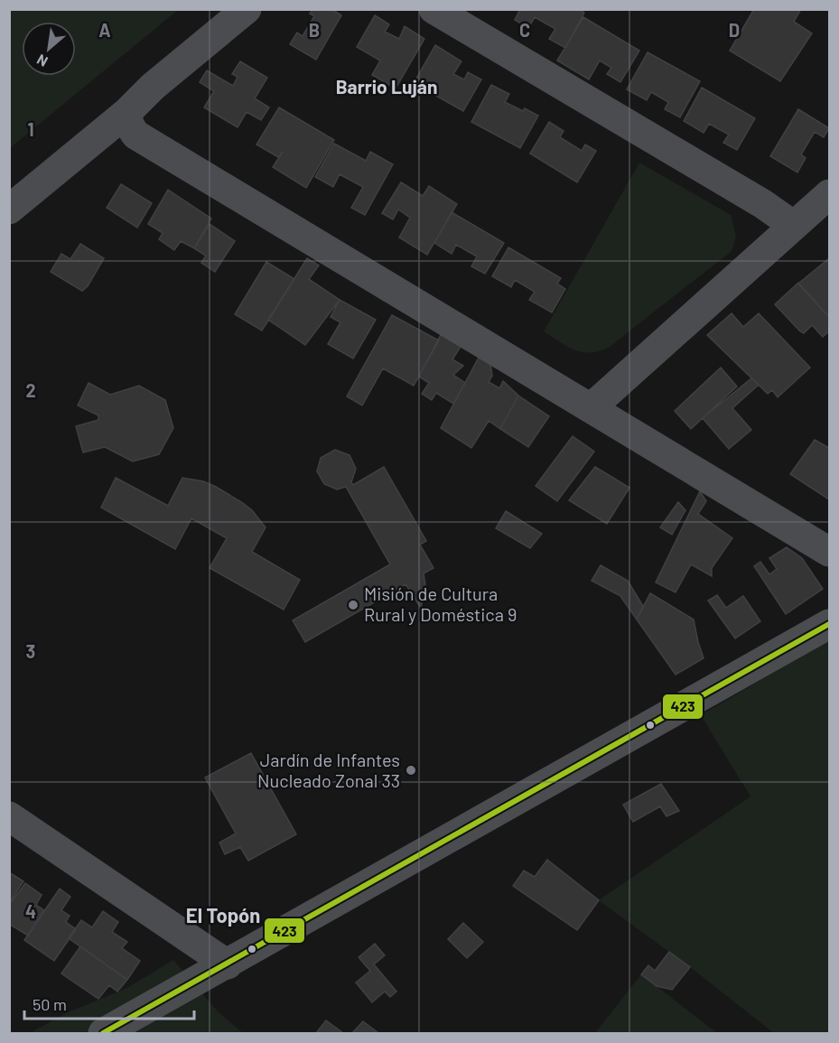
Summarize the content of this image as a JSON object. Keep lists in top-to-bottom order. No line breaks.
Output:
{"districts":["Barrio Luján","El Topón"],"places":["Misión de Cultura Rural y Doméstica 9","Jardín de Infantes Nucleado Zonal 33"],"lines":["transit line 423"],"scale_bar":"50 m","north":"bottom left","grid":{"columns":["A","B","C","D"],"rows":["1","2","3","4"]}}
